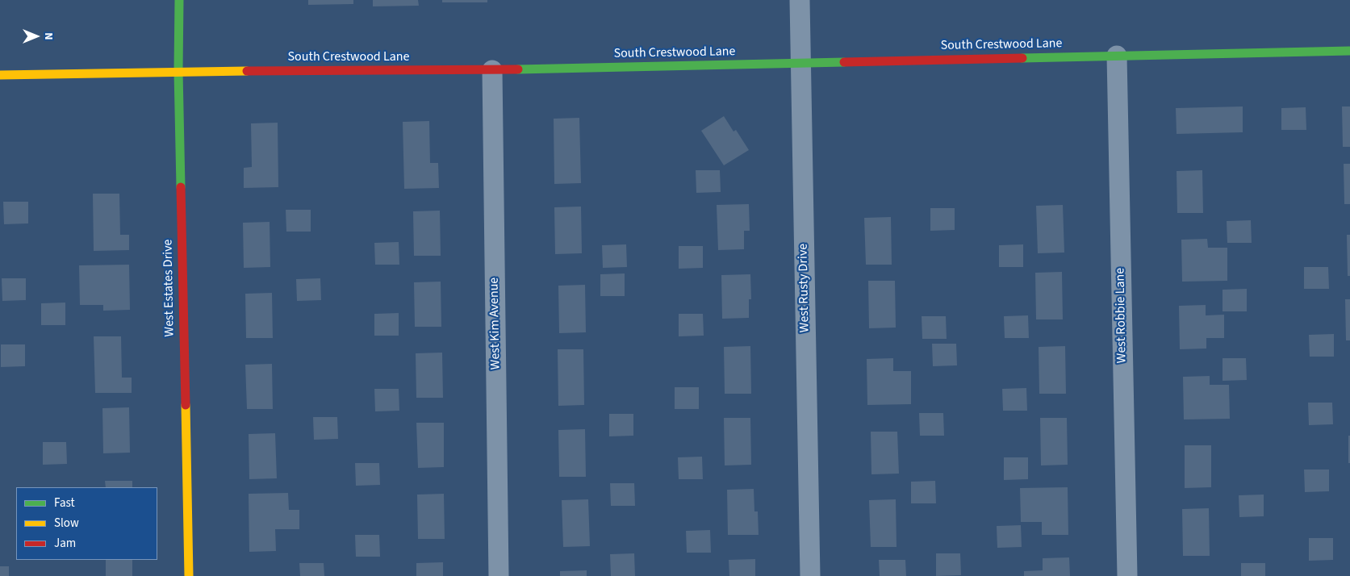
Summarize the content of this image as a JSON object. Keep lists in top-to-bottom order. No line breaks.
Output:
{"streets":{"street":["South Crestwood Lane","West Estates Drive","West Rusty Drive","West Robbie Lane","West Kim Avenue"]},"crossings":[["South Crestwood Lane","West Estates Drive"],["South Crestwood Lane","West Rusty Drive"],["South Crestwood Lane","West Robbie Lane"],["South Crestwood Lane","West Kim Avenue"]],"legend":["Fast","Slow","Jam"],"north":"right"}
